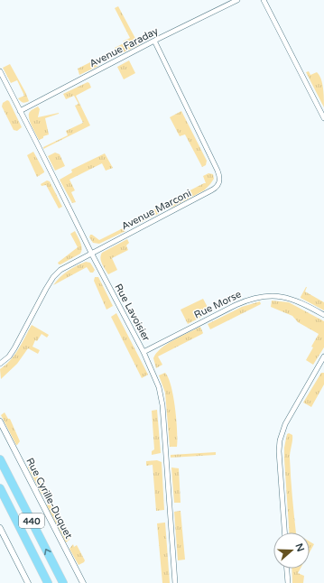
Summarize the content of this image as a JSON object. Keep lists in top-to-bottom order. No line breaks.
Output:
{"streets":{"highway":["440"],"street":["Avenue Faraday","Avenue Marconi","Rue Morse","Rue Lavoisier","Rue Cyrille-Duquet"]},"crossings":[["Avenue Faraday","Avenue Marconi"],["Avenue Faraday","Rue Lavoisier"],["Avenue Marconi","Rue Lavoisier"],["Rue Morse","Rue Lavoisier"]],"north":"right"}
